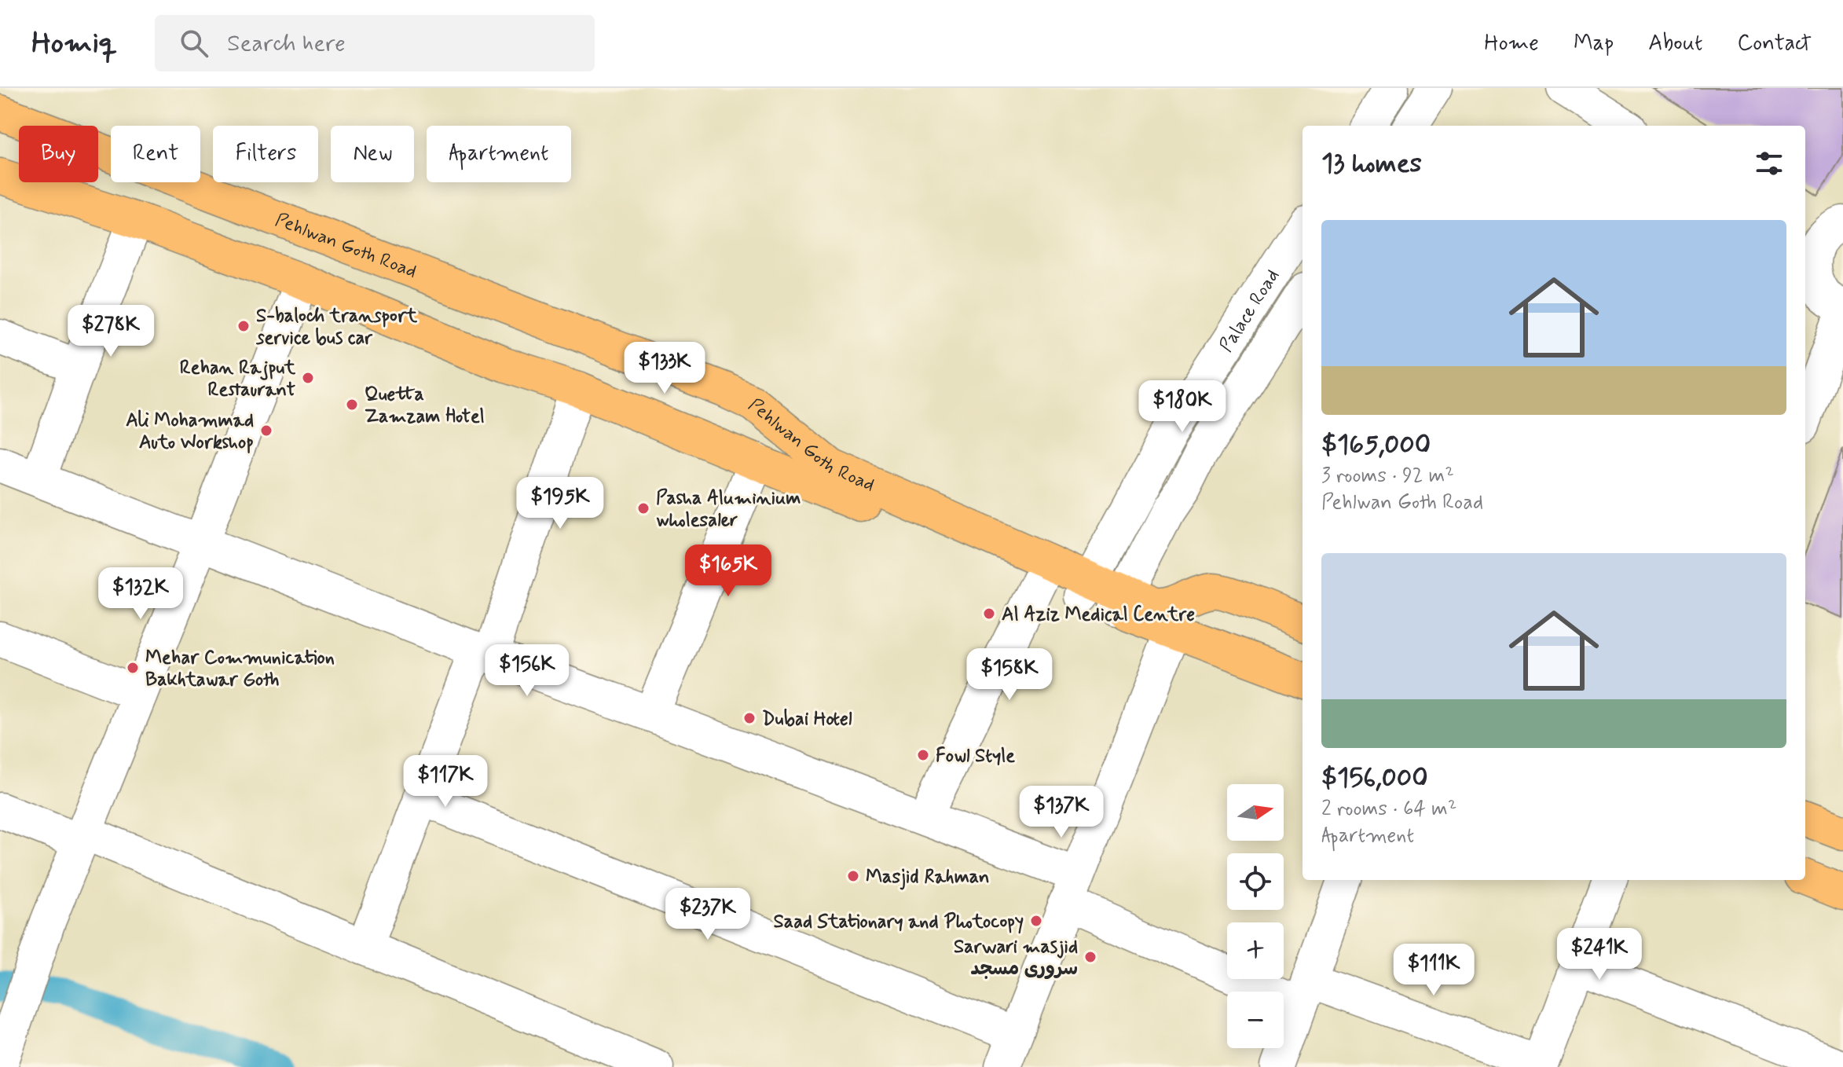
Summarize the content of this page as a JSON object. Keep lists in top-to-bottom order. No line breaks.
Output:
{"streets":{"main road":["Pehlwan Goth Road"],"street":["Palace Road"]},"crossings":[["Pehlwan Goth Road","Palace Road"]],"places":["S-baloch transport service bus car","Rehan Rajput Restaurant","Quetta Zamzam Hotel","Ali Mohammad Auto Workshop","Pasha Aluminium wholesaler","Al Aziz Medical Centre","Mehar Communication Bakhtawar Goth","Dubai Hotel","Fowl Style","Masjid Rahman","Saad Stationary and Photocopy","Sarwari masjid سروری مسجد"],"north":"right","page":{"header":"Homiq","search":"Search here","nav":["Home","Map","About","Contact"],"chip":["Buy","Rent","Filters","New","Apartment"],"heading":"13 homes","list":[{"name":"$165,000","note":"3 rooms · 92 m² · Pehlwan Goth Road"},{"name":"$156,000","note":"2 rooms · 64 m² · Apartment"}],"price":["$278K","$133K","$180K","$195K","$165K","$132K","$156K","$158K","$117K","$137K","$237K","$241K","$111K"],"map_buttons":["+","−"]}}
